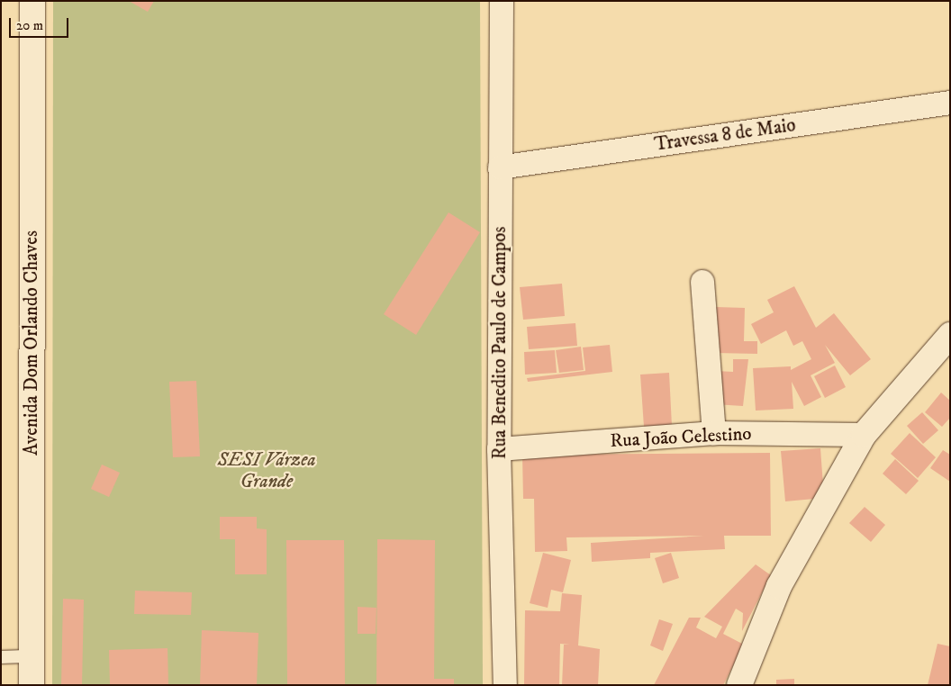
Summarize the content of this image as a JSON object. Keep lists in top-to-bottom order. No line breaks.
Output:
{"streets":{"main road":["Avenida Dom Orlando Chaves"],"street":["Travessa 8 de Maio","Rua Benedito Paulo de Campos","Rua João Celestino"]},"crossings":[["Travessa 8 de Maio","Rua Benedito Paulo de Campos"],["Rua Benedito Paulo de Campos","Rua João Celestino"]],"parks":["SESI Várzea Grande"],"scale_bar":"20 m"}
